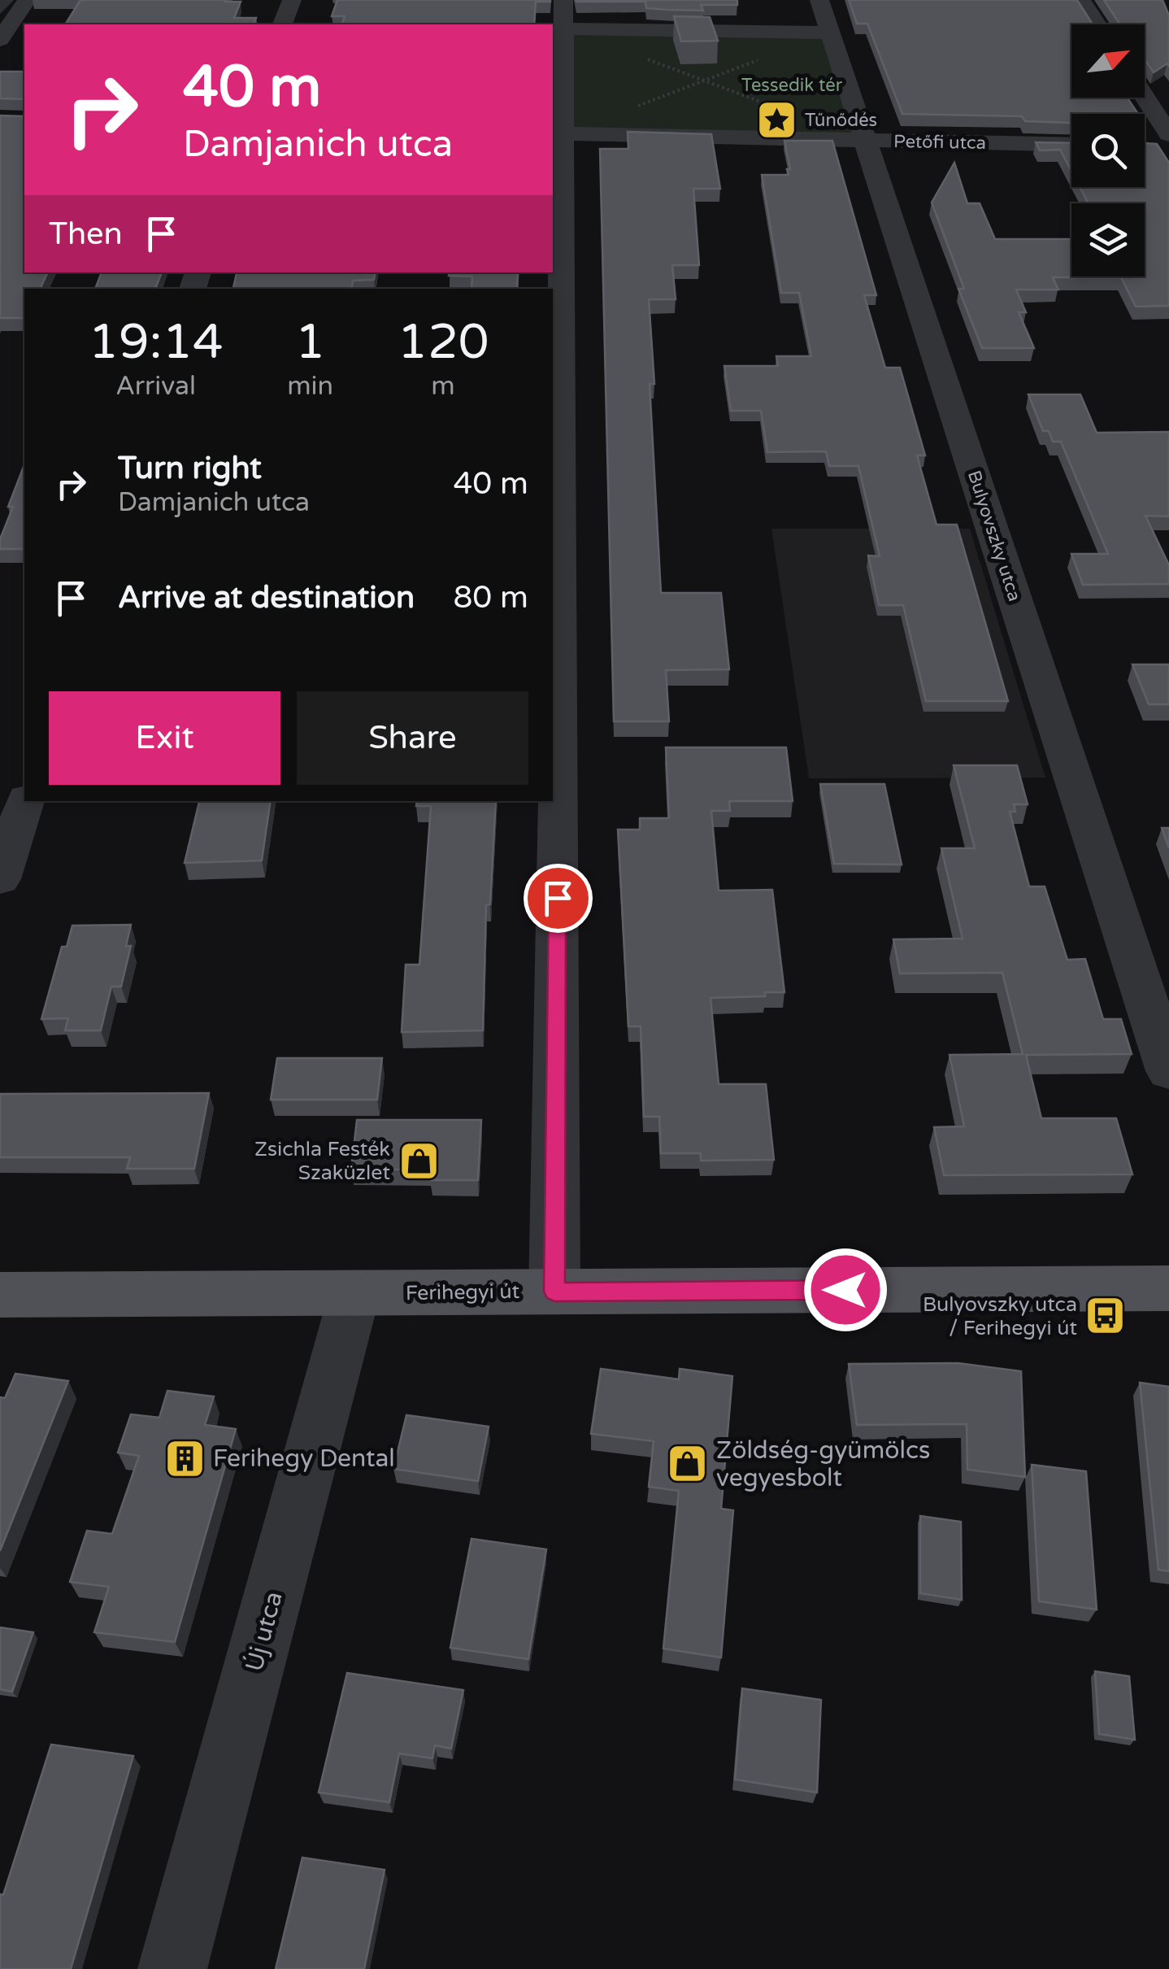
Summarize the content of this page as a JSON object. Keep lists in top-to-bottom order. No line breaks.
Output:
{"streets":{"main road":["Ferihegyi út"],"street":["Petőfi utca","Bulyovszky utca","Új utca"]},"crossings":[["Petőfi utca","Bulyovszky utca"],["Ferihegyi út","Új utca"]],"parks":["Tessedik tér"],"places":{"place":["Tűnődés"],"shop":["Zsichla Festék Szaküzlet","Zöldség-gyümölcs vegyesbolt"],"bus stop":["Bulyovszky utca / Ferihegyi út"],"building":["Ferihegy Dental"]},"north":"top right","page":{"turn":["40 m","Damjanich utca"],"then":"Then","eta":["19:14","Arrival","1","min","120","m"],"list":[{"name":"Turn right","note":"Damjanich utca","value":"40 m"},{"name":"Arrive at destination","value":"80 m"}],"buttons":["Exit","Share"]}}
